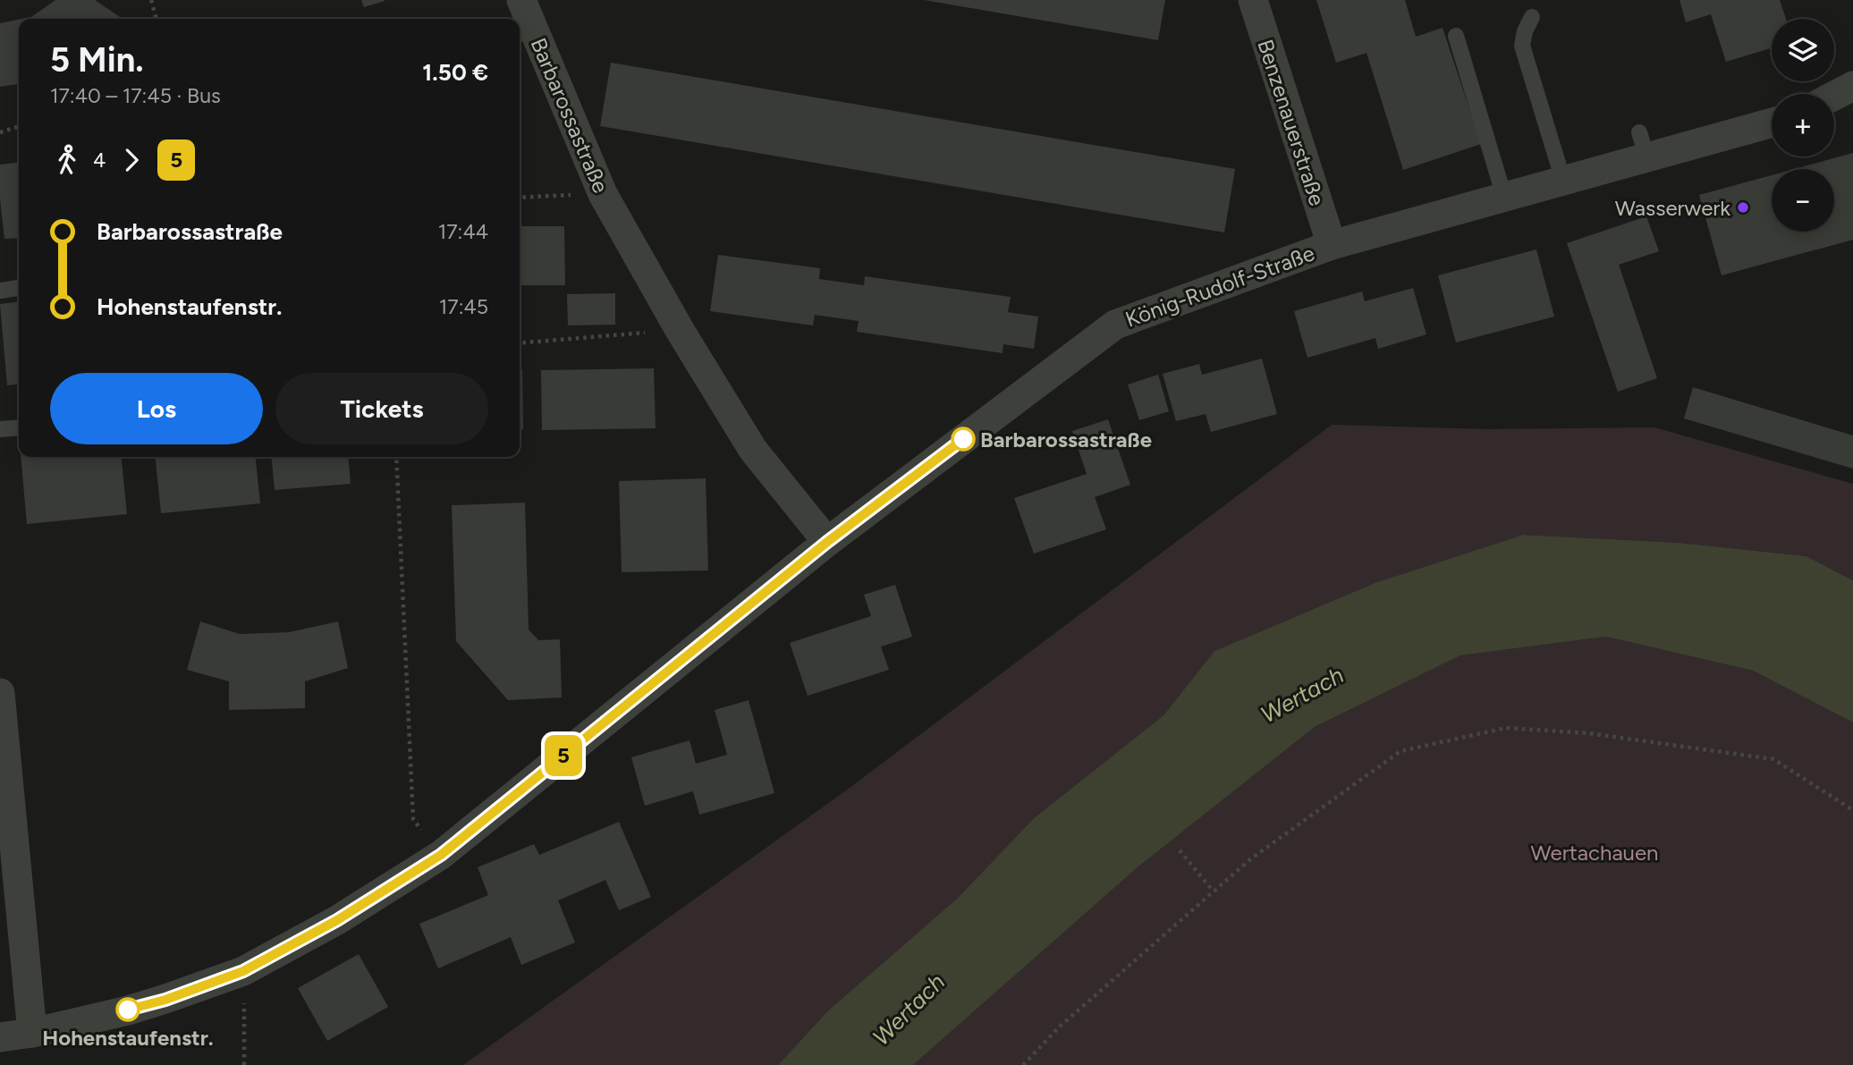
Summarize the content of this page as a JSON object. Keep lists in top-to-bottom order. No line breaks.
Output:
{"streets":{"street":["Barbarossastraße","Benzenauerstraße","König-Rudolf-Straße"]},"crossings":[["Barbarossastraße","König-Rudolf-Straße"],["Benzenauerstraße","König-Rudolf-Straße"]],"water":["Wertach"],"parks":["Wertachauen"],"places":["Wasserwerk","Barbarossastraße","Hohenstaufenstr."],"lines":["bus line 5"],"page":{"on_map":"5","map_buttons":["+","−"],"heading":["5 Min.","17:40 – 17:45 · Bus","1.50 €"],"legs":["4","5"],"list":[{"name":"Barbarossastraße","value":"17:44"},{"name":"Hohenstaufenstr.","value":"17:45"}],"buttons":["Los","Tickets"]}}
